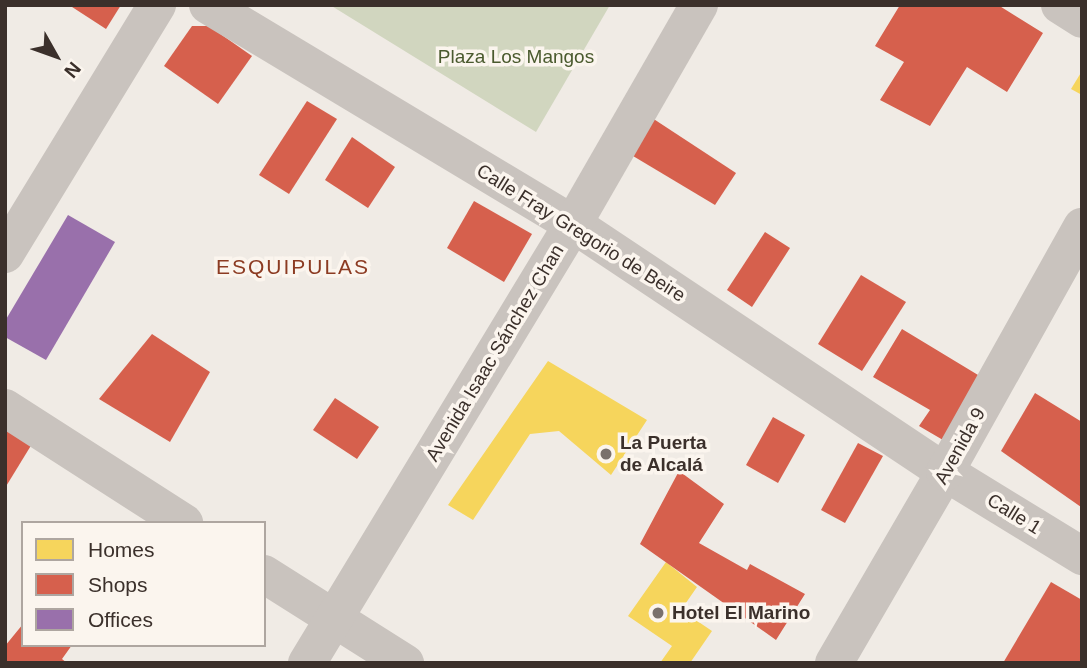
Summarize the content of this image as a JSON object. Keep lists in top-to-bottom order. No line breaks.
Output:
{"streets":{"street":["Calle Fray Gregorio de Beire","Avenida Isaac Sánchez Chan","Avenida 9","Calle 1"]},"crossings":[["Calle Fray Gregorio de Beire","Avenida Isaac Sánchez Chan"],["Calle Fray Gregorio de Beire","Avenida 9"],["Calle Fray Gregorio de Beire","Calle 1"],["Avenida 9","Calle 1"]],"districts":["ESQUIPULAS"],"parks":["Plaza Los Mangos"],"places":["La Puerta de Alcalá","Hotel El Marino"],"legend":["Homes","Shops","Offices"],"north":"bottom right"}
